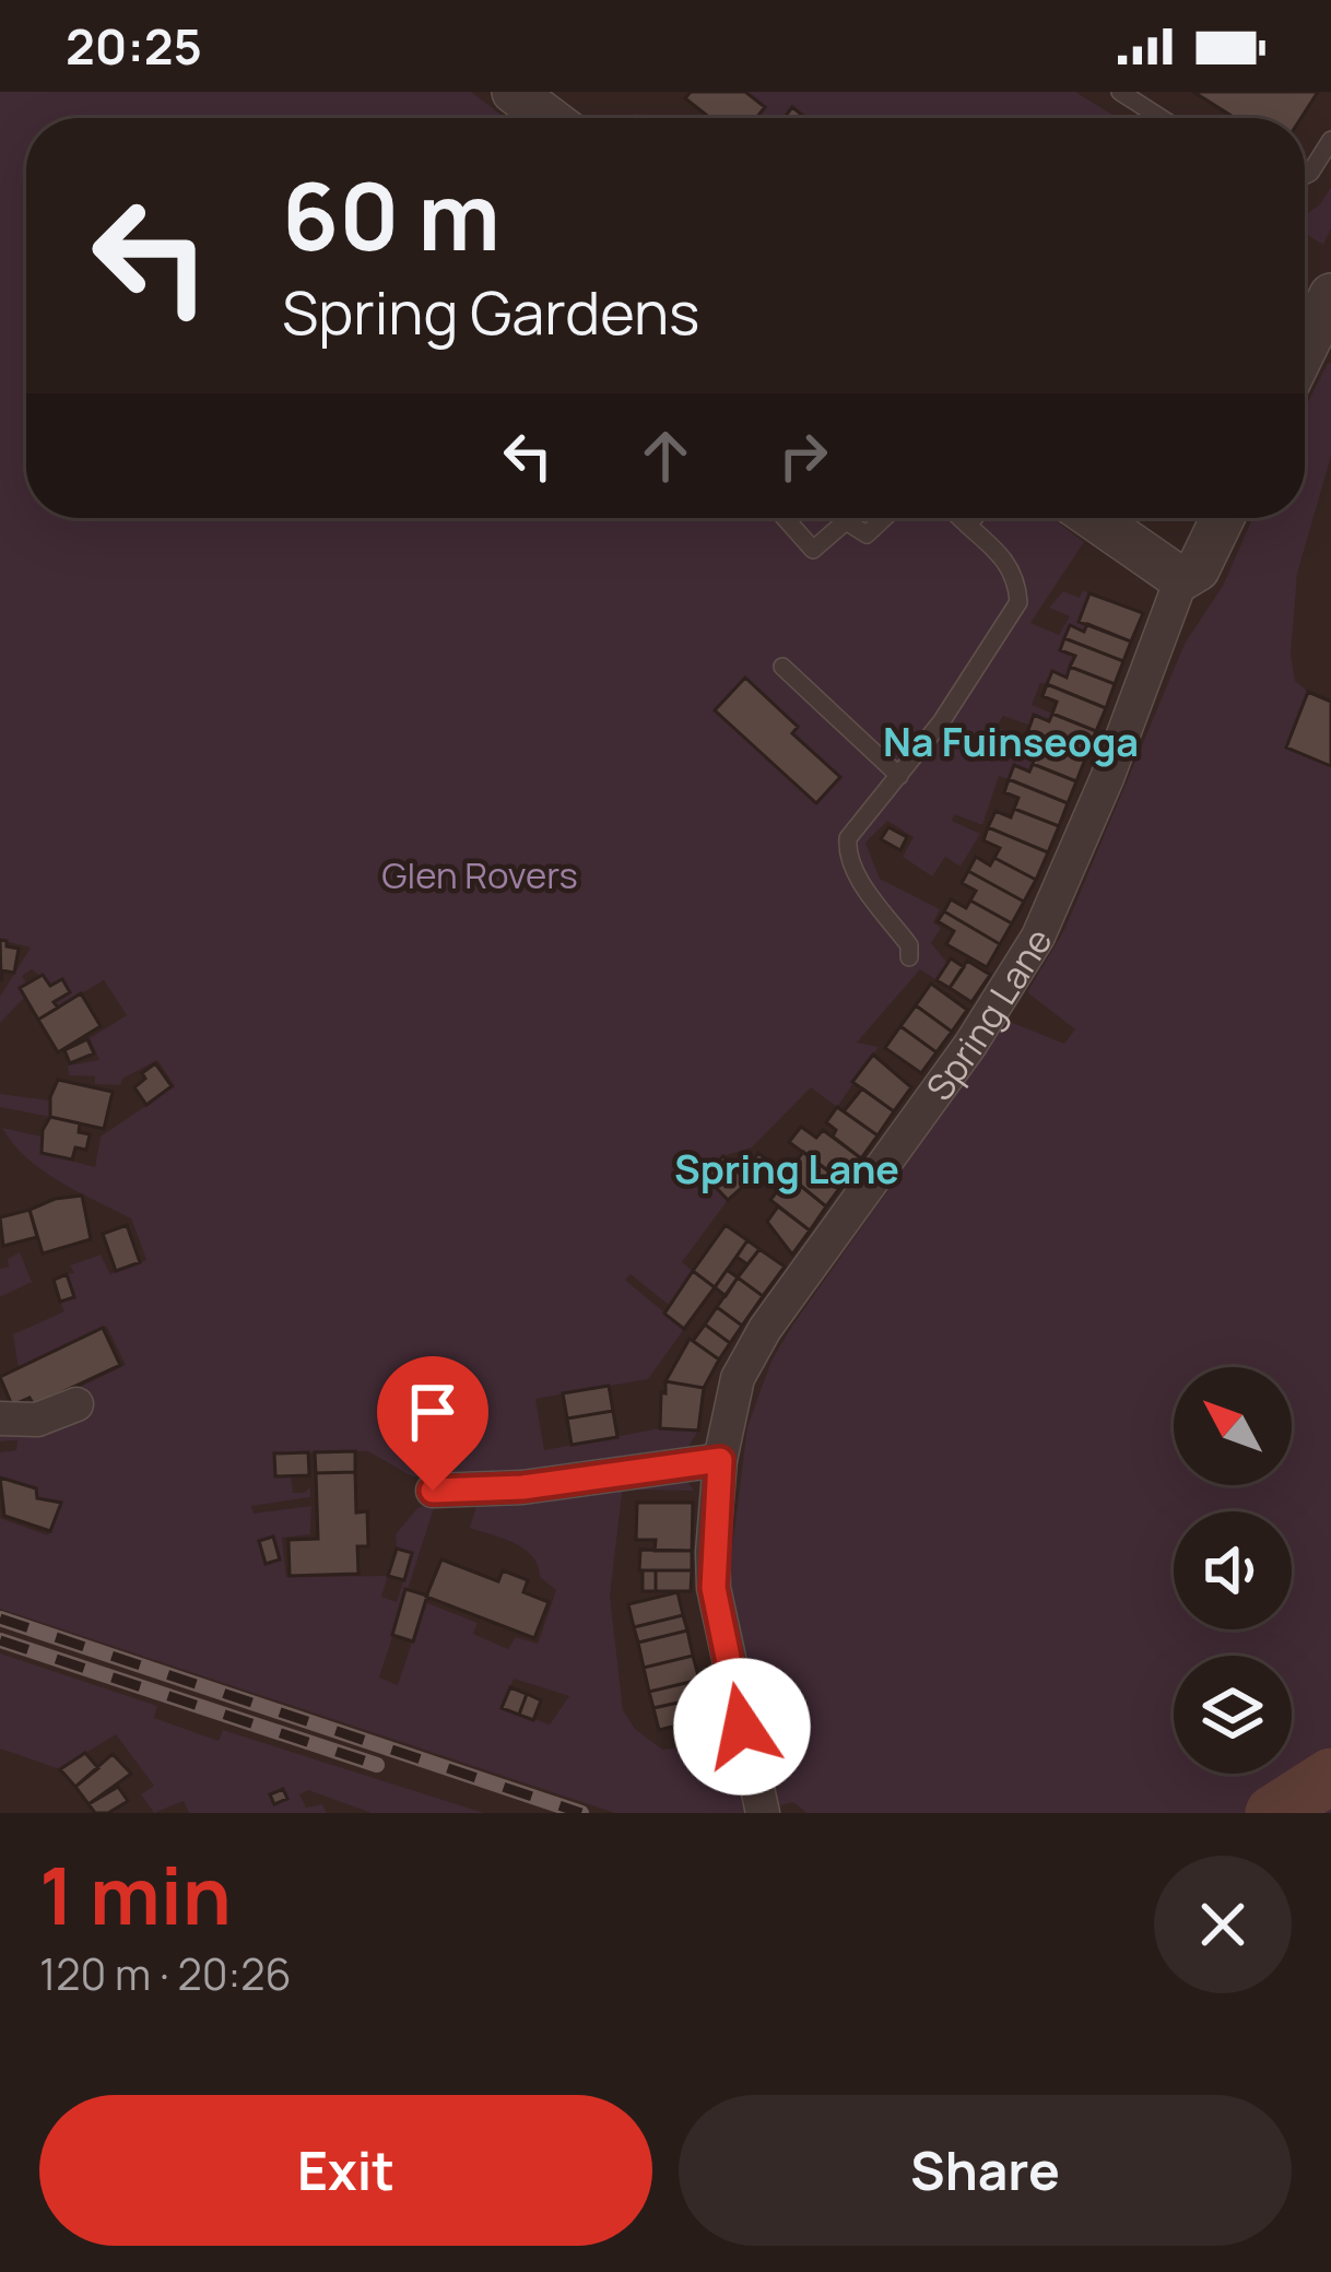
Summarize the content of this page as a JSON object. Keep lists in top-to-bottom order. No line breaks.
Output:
{"streets":{"street":["Spring Lane"]},"districts":["Na Fuinseoga","Spring Lane"],"parks":["Glen Rovers"],"north":"top left","page":{"status":"20:25","turn":["60 m","Spring Gardens"],"heading":["1 min","120 m · 20:26"],"buttons":["Exit","Share"]}}
